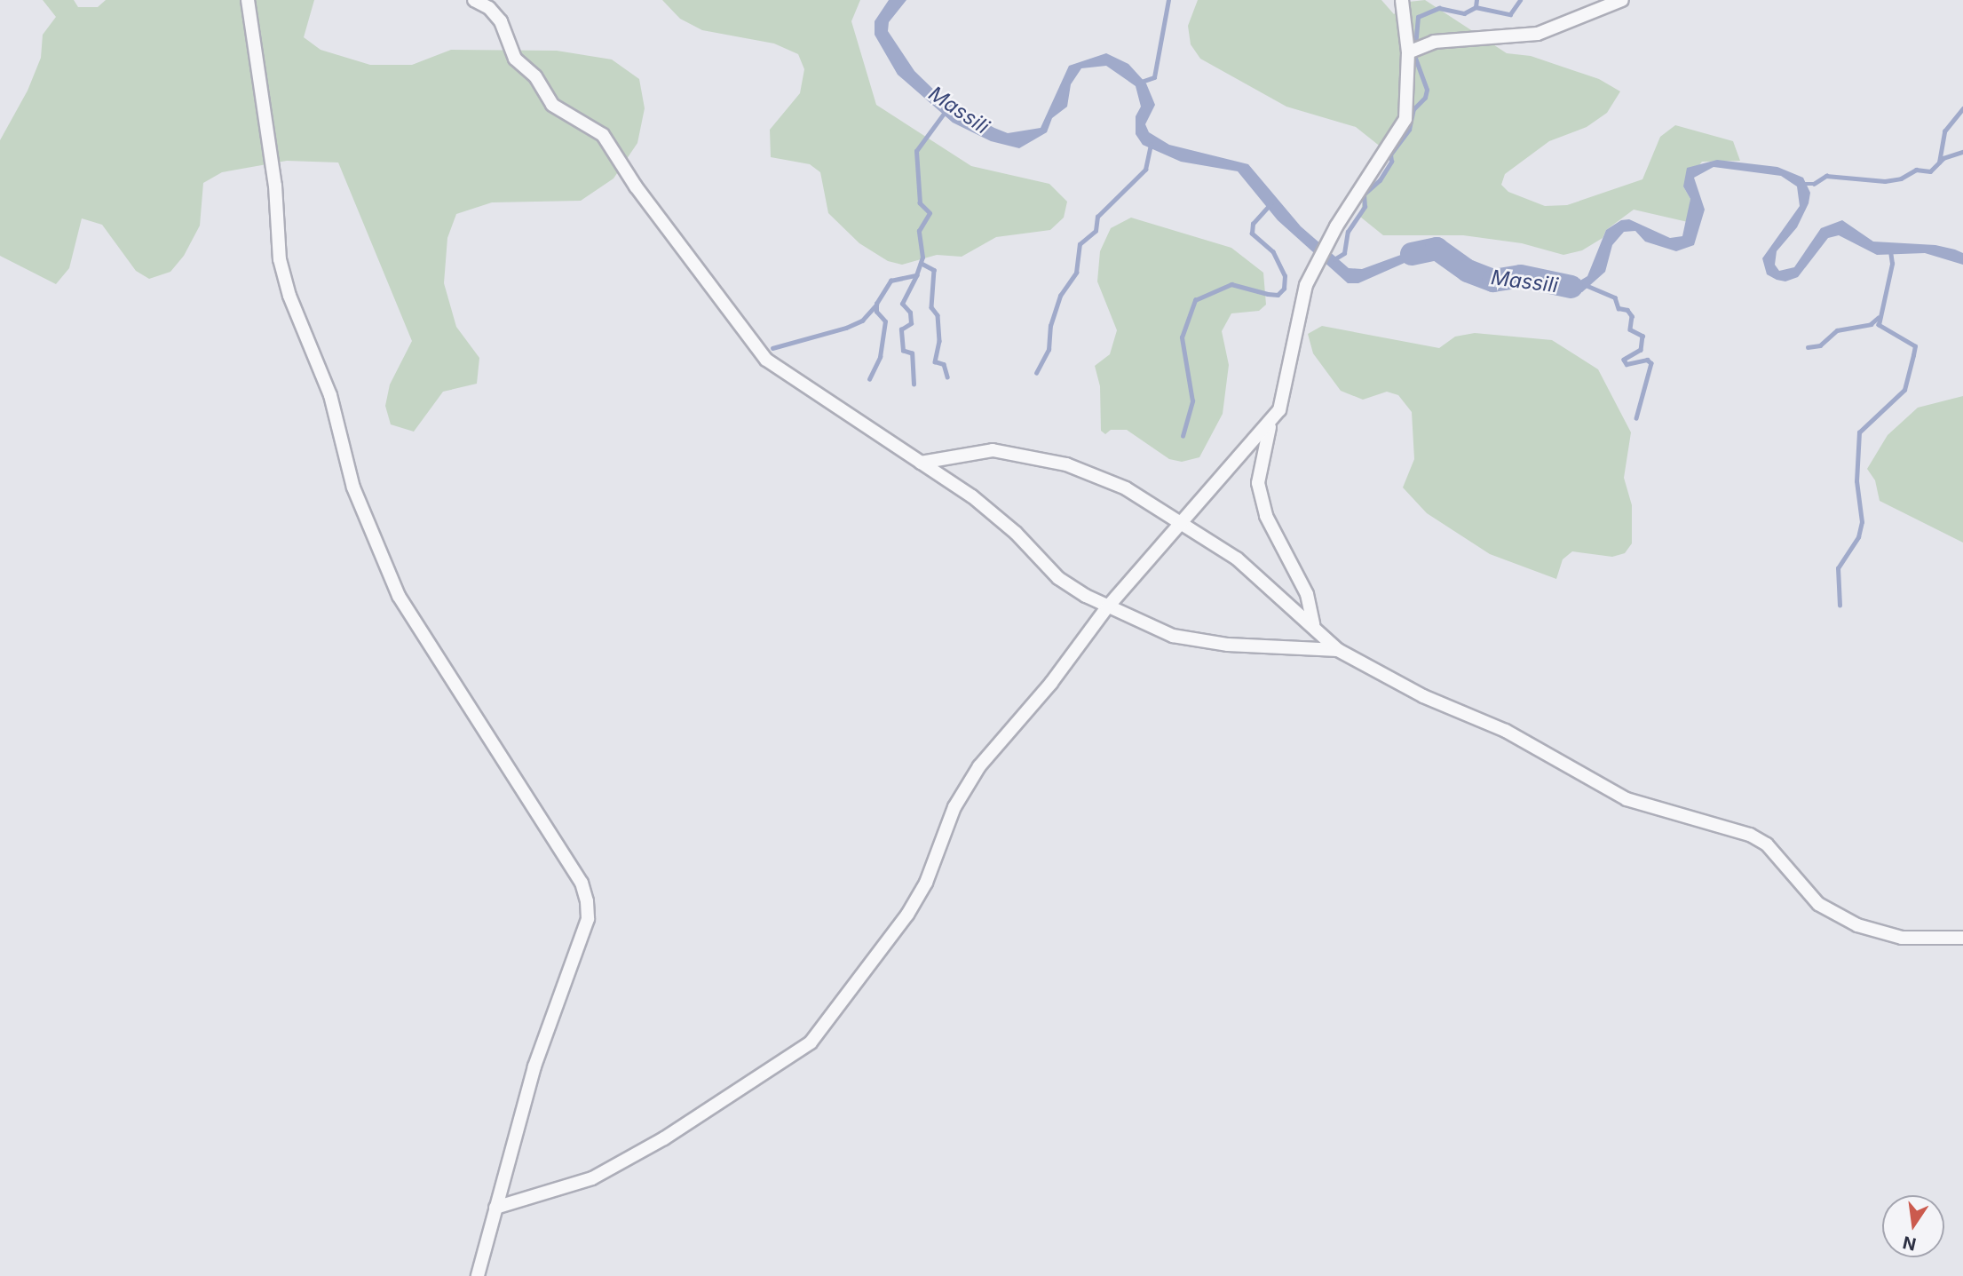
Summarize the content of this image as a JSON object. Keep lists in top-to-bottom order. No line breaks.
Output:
{"water":["Massili"],"north":"bottom"}
